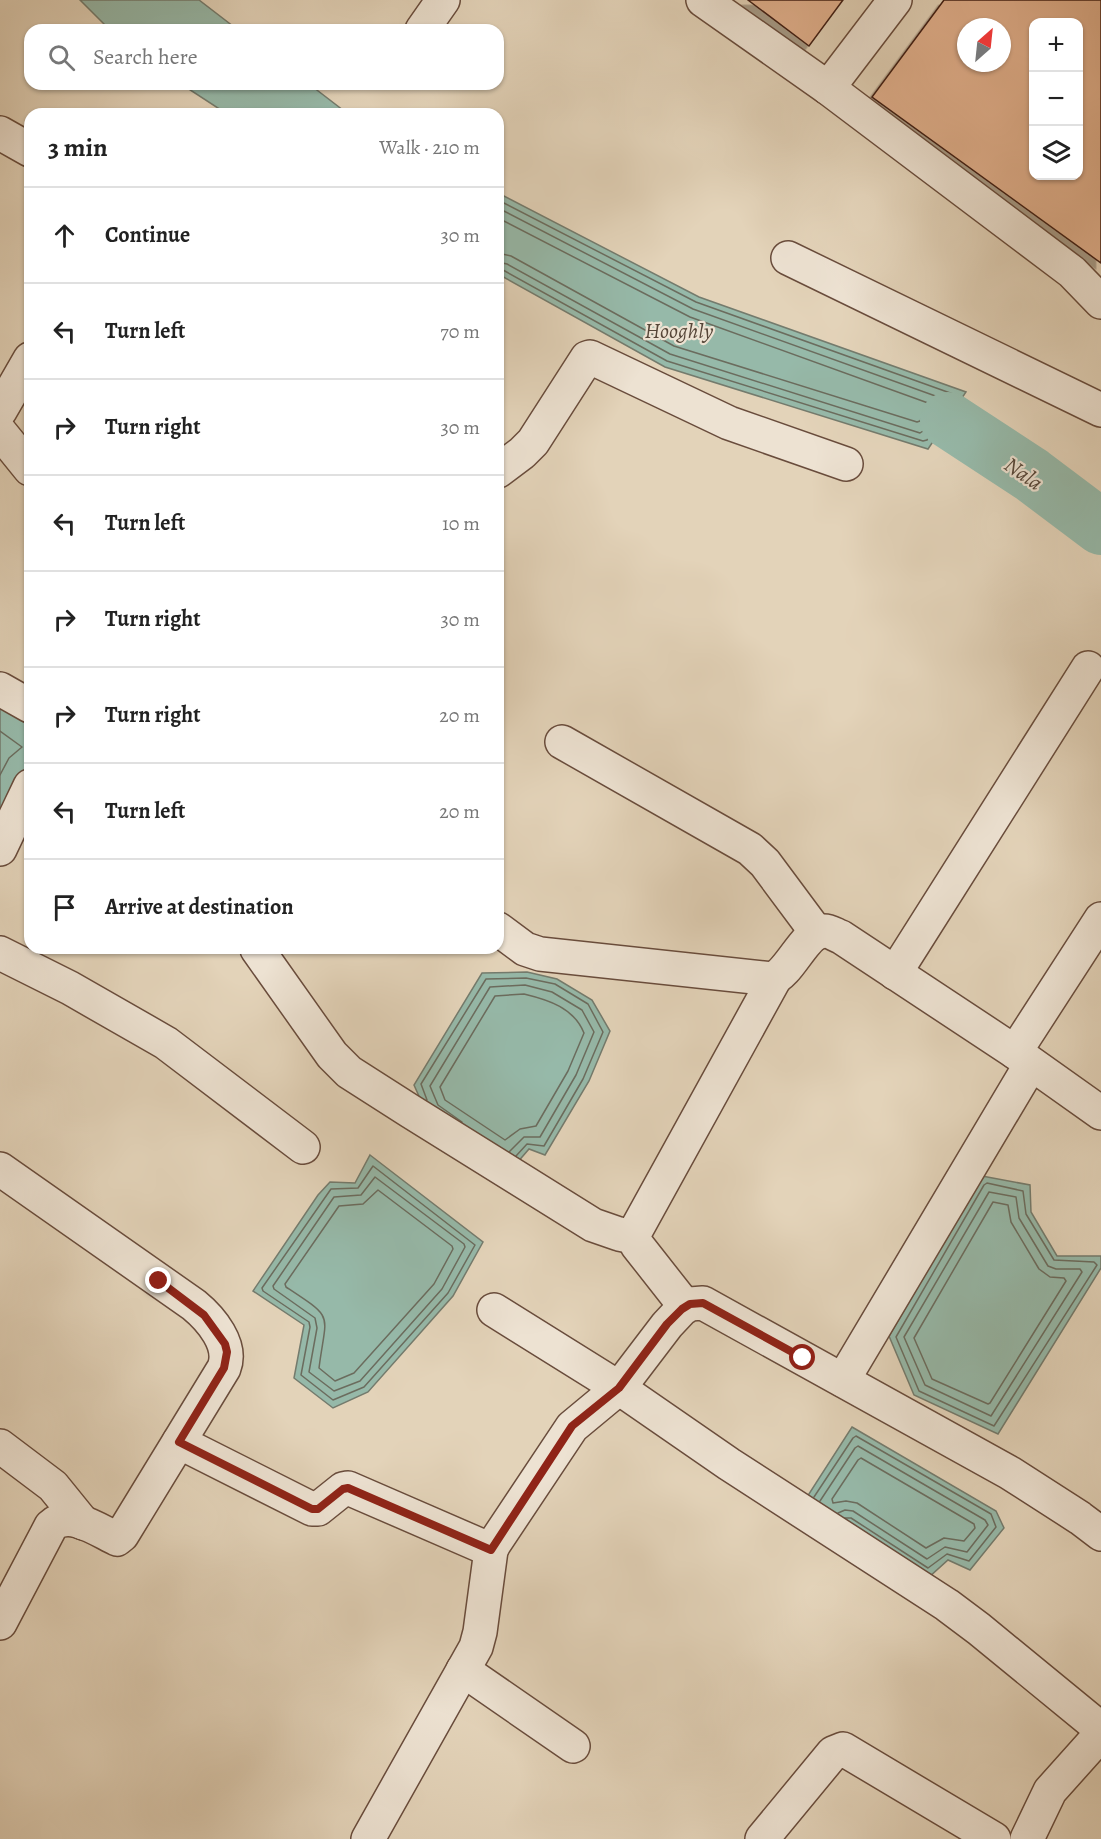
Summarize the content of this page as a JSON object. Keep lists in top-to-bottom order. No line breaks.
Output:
{"water":["Hooghly","Nala"],"north":"top right","page":{"map_buttons":["+","−"],"search":"Search here","heading":["3 min","Walk · 210 m"],"list":[["Continue","30 m"],["Turn left","70 m"],["Turn right","30 m"],["Turn left","10 m"],["Turn right","30 m"],["Turn right","20 m"],["Turn left","20 m"],"Arrive at destination"]}}
